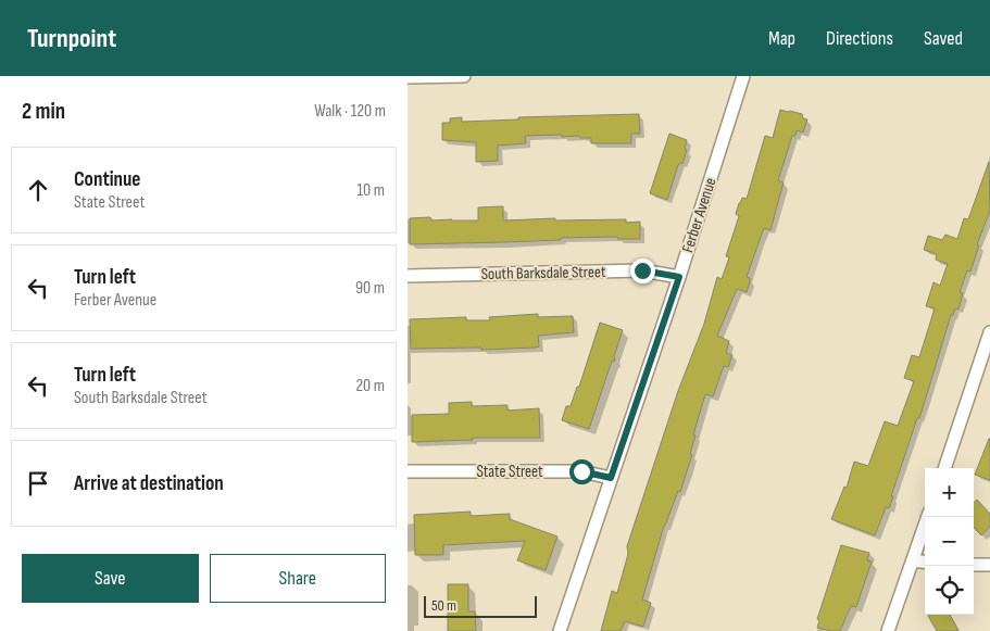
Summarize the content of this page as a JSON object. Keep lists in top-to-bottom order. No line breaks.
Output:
{"streets":{"street":["Ferber Avenue","South Barksdale Street","State Street"]},"crossings":[["Ferber Avenue","South Barksdale Street"],["Ferber Avenue","State Street"]],"scale_bar":"50 m","page":{"header":"Turnpoint","nav":["Map","Directions","Saved"],"heading":["2 min","Walk · 120 m"],"list":[["Continue","State Street","10 m"],["Turn left","Ferber Avenue","90 m"],["Turn left","South Barksdale Street","20 m"],"Arrive at destination"],"map_buttons":["+","−"],"buttons":["Save","Share"],"scale":"50 m"}}
